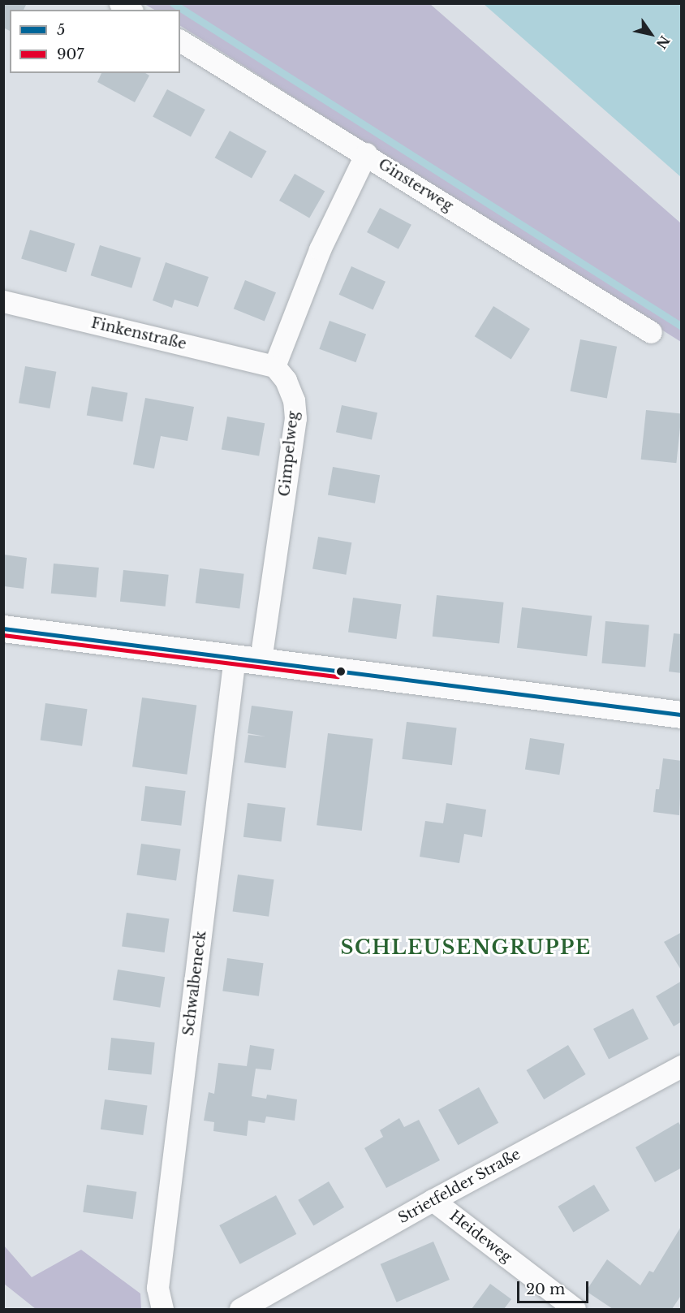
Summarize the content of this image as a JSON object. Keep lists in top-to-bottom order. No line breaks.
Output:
{"streets":{"street":["Ginsterweg","Finkenstraße","Gimpelweg","Schwalbeneck","Strietfelder Straße","Heideweg"]},"crossings":[["Finkenstraße","Gimpelweg"],["Strietfelder Straße","Heideweg"]],"districts":["SCHLEUSENGRUPPE"],"lines":["transit line 5","transit line 907"],"legend":["5","907"],"scale_bar":"20 m","north":"bottom right"}
